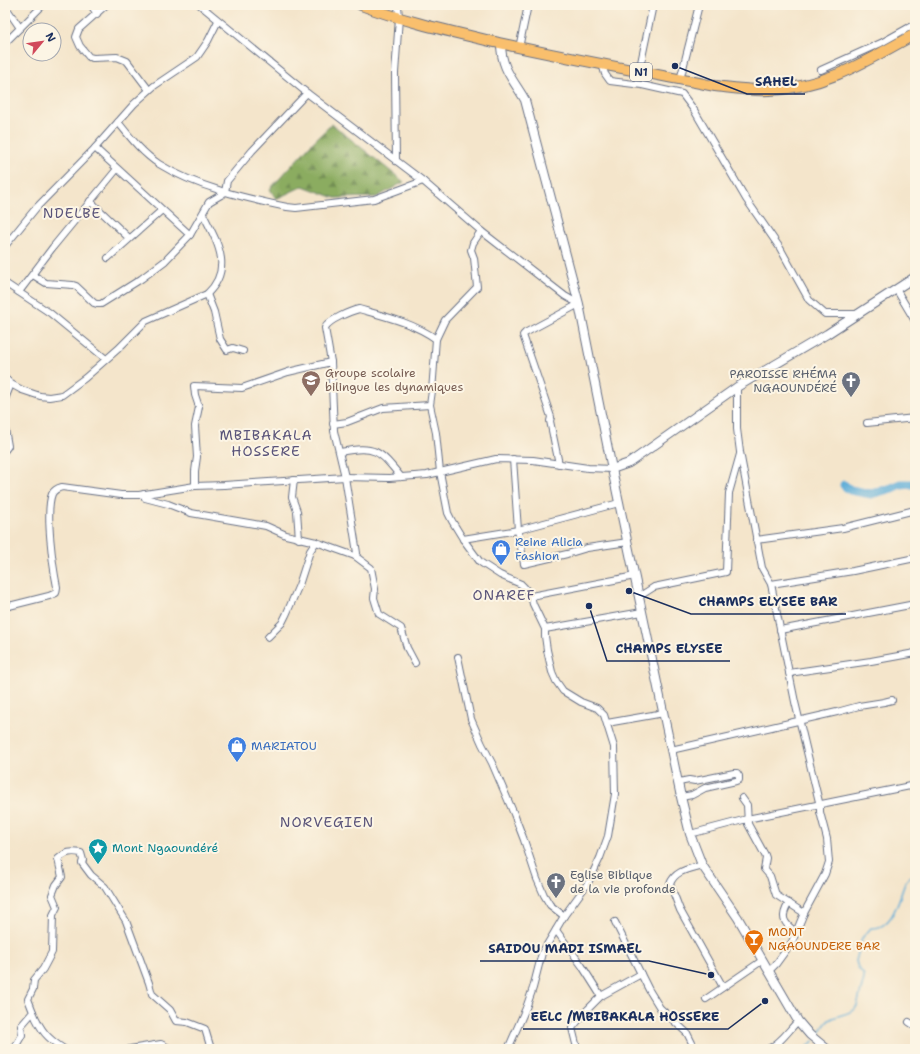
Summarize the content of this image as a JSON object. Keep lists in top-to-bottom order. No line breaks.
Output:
{"streets":{"highway":["N1"]},"districts":["NDELBE","MBIBAKALA HOSSERE","ONAREF","NORVEGIEN"],"places":{"other":["SAHEL","CHAMPS ELYSEE BAR","CHAMPS ELYSEE","SAIDOU MADI ISMAEL","EELC /MBIBAKALA HOSSERE"],"school or university":["Groupe scolaire bilingue les dynamiques"],"church":["PAROISSE RHÉMA NGAOUNDÉRÉ","Eglise Biblique de la vie profonde"],"shop":["Reine Alicia Fashion","MARIATOU"],"place":["Mont Ngaoundéré"],"bar":["MONT NGAOUNDERE BAR"]},"north":"top right"}
